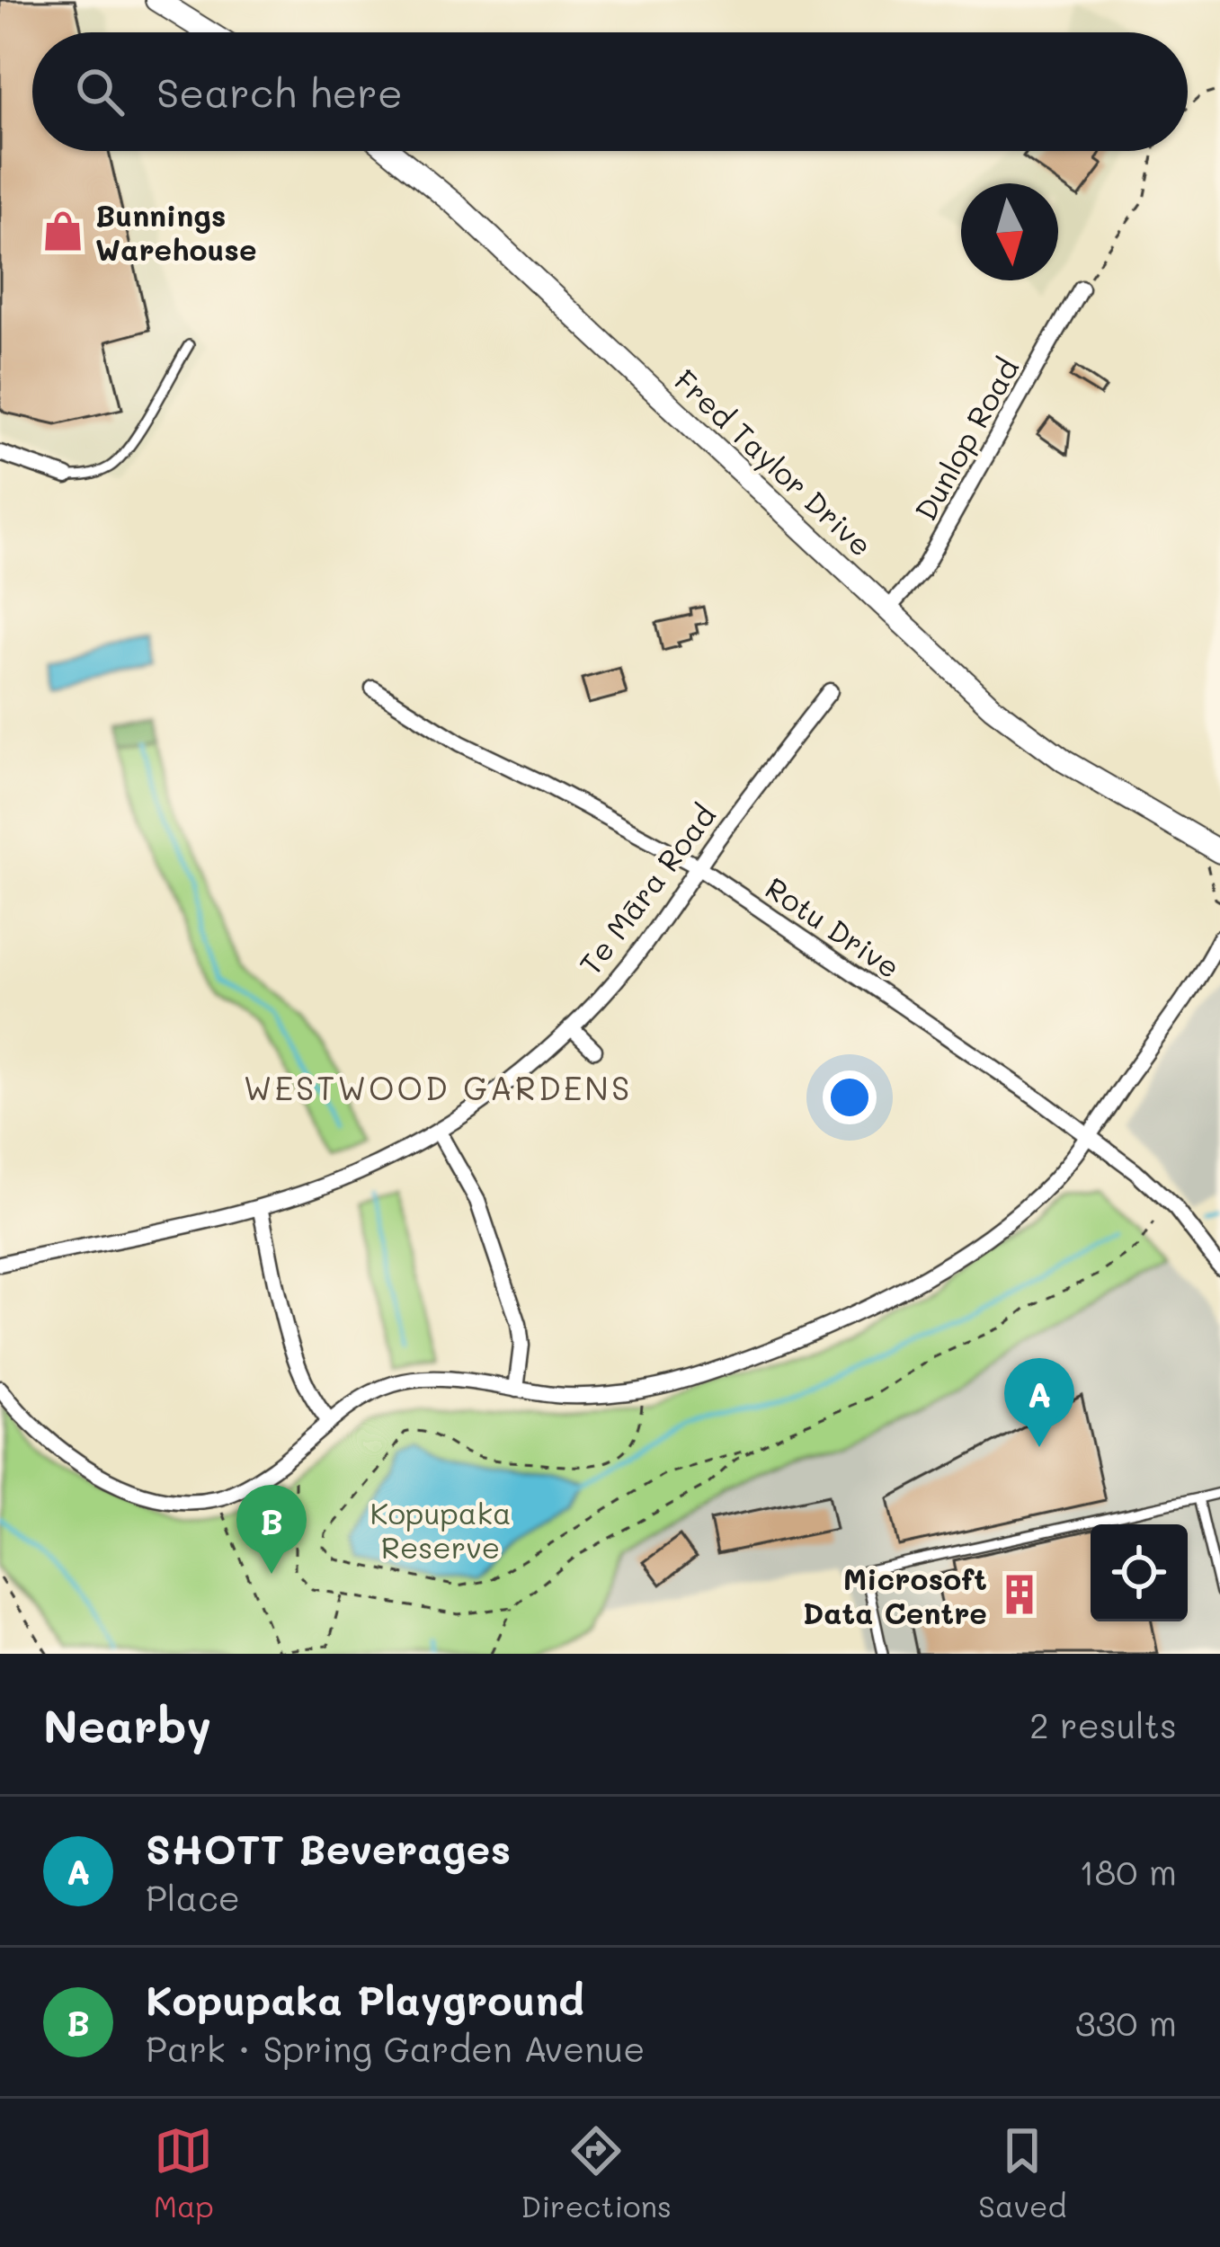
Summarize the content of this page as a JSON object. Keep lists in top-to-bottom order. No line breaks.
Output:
{"streets":{"main road":["Fred Taylor Drive"],"street":["Dunlop Road","Te Māra Road","Rotu Drive"]},"crossings":[["Dunlop Road","Fred Taylor Drive"],["Te Māra Road","Rotu Drive"]],"districts":["WESTWOOD GARDENS"],"parks":["Kopupaka Reserve"],"places":{"shop":["Bunnings Warehouse"],"building":["Microsoft Data Centre"]},"north":"bottom","page":{"search":"Search here","pins":["A","B"],"heading":["Nearby","2 results"],"list":[{"mark":"A","name":"SHOTT Beverages","note":"Place","value":"180 m"},{"mark":"B","name":"Kopupaka Playground","note":"Park · Spring Garden Avenue","value":"330 m"}],"nav":["Map","Directions","Saved"]}}
